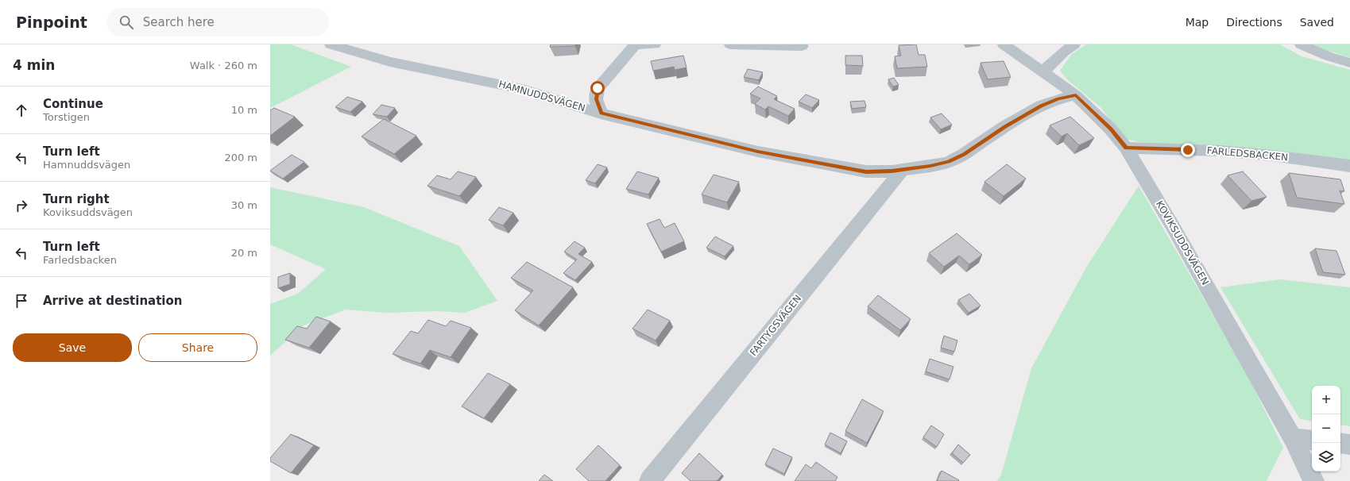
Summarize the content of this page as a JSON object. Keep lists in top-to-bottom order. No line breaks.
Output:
{"streets":{"street":["HAMNUDDSVÄGEN","FARLEDSBACKEN","KOVIKSUDDSVÄGEN","FARTYGSVÄGEN"]},"crossings":[["HAMNUDDSVÄGEN","KOVIKSUDDSVÄGEN"],["HAMNUDDSVÄGEN","FARTYGSVÄGEN"],["FARLEDSBACKEN","KOVIKSUDDSVÄGEN"]],"page":{"header":"Pinpoint","search":"Search here","nav":["Map","Directions","Saved"],"heading":["4 min","Walk · 260 m"],"list":[["Continue","Torstigen","10 m"],["Turn left","Hamnuddsvägen","200 m"],["Turn right","Koviksuddsvägen","30 m"],["Turn left","Farledsbacken","20 m"],"Arrive at destination"],"buttons":["Save","Share"],"map_buttons":["+","−"]}}
